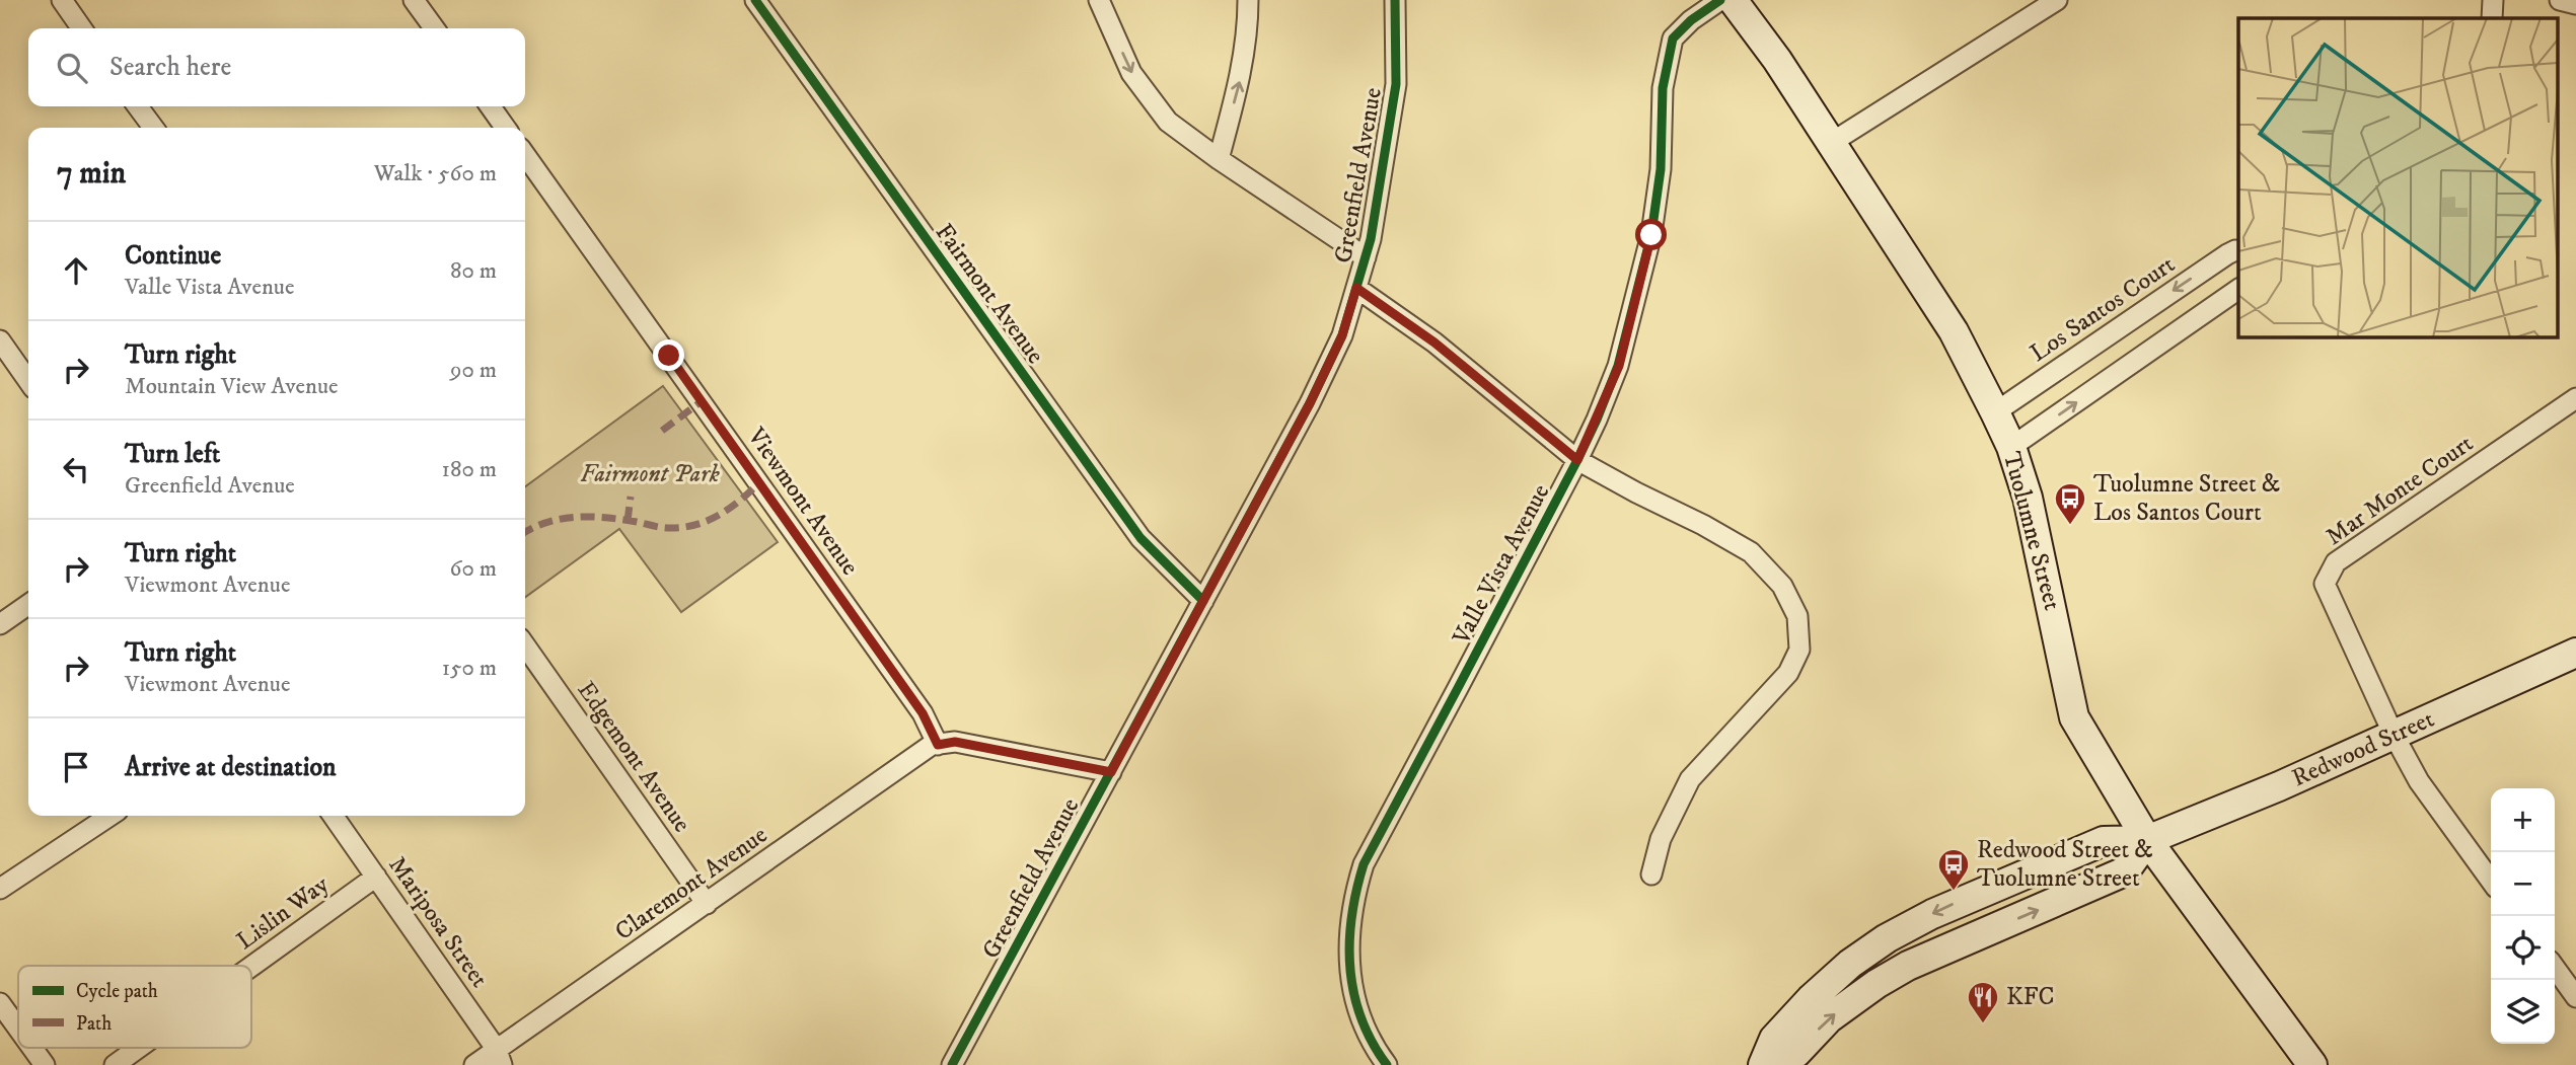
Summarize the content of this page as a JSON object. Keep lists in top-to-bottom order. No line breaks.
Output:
{"streets":{"main road":["Tuolumne Street","Redwood Street"],"street":["Greenfield Avenue","Fairmont Avenue","Los Santos Court","Mar Monte Court","Viewmont Avenue","Valle Vista Avenue","Edgemont Avenue","Claremont Avenue","Lislin Way","Mariposa Street"]},"crossings":[["Greenfield Avenue","Fairmont Avenue"],["Los Santos Court","Tuolumne Street"],["Mar Monte Court","Redwood Street"],["Viewmont Avenue","Claremont Avenue"],["Tuolumne Street","Redwood Street"],["Edgemont Avenue","Claremont Avenue"],["Claremont Avenue","Mariposa Street"],["Lislin Way","Mariposa Street"]],"parks":["Fairmont Park"],"places":{"bus stop":["Tuolumne Street & Los Santos Court","Redwood Street & Tuolumne Street"],"restaurant":["KFC"]},"legend":["Cycle path","Path"],"page":{"search":"Search here","heading":["7 min","Walk · 560 m"],"list":[["Continue","Valle Vista Avenue","80 m"],["Turn right","Mountain View Avenue","90 m"],["Turn left","Greenfield Avenue","180 m"],["Turn right","Viewmont Avenue","60 m"],["Turn right","Viewmont Avenue","150 m"],"Arrive at destination"],"map_buttons":["+","−"]}}
